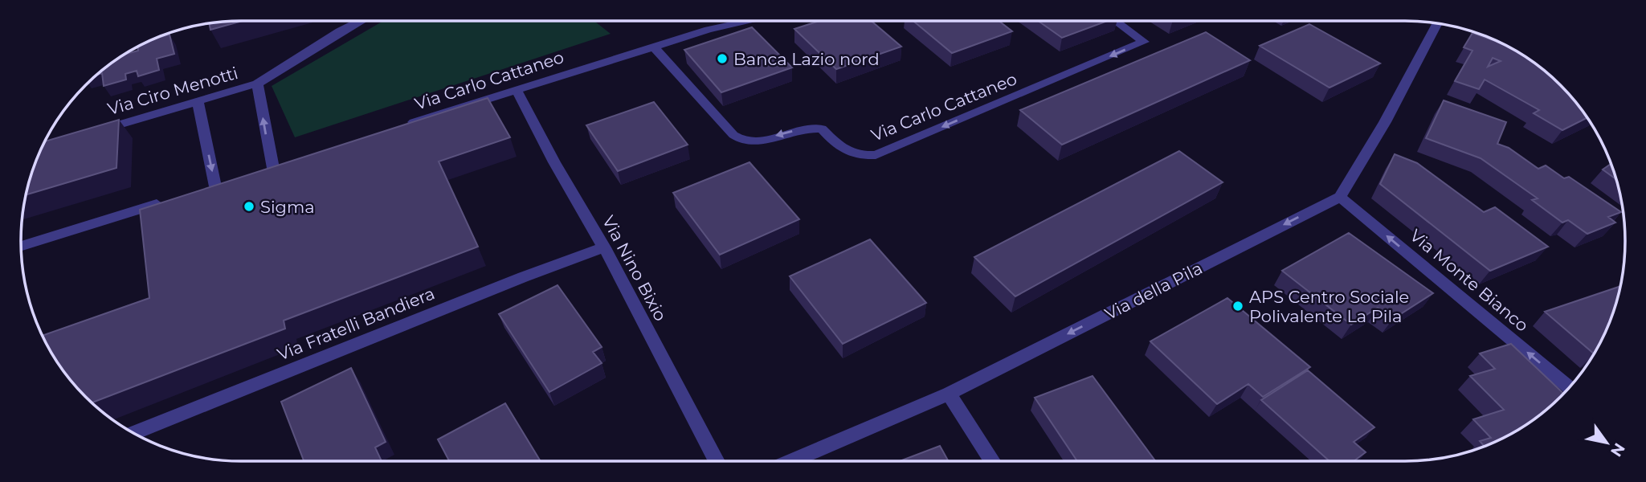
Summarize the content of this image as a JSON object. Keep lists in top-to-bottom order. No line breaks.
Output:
{"streets":{"street":["Via Carlo Cattaneo","Via Ciro Menotti","Via Nino Bixio","Via Monte Bianco","Via della Pila","Via Fratelli Bandiera"]},"crossings":[["Via Carlo Cattaneo","Via Nino Bixio"],["Via Nino Bixio","Via Fratelli Bandiera"],["Via Monte Bianco","Via della Pila"]],"one_way":["Via Monte Bianco","Via della Pila"],"places":["Banca Lazio nord","Sigma","APS Centro Sociale Polivalente La Pila"],"north":"bottom right"}
